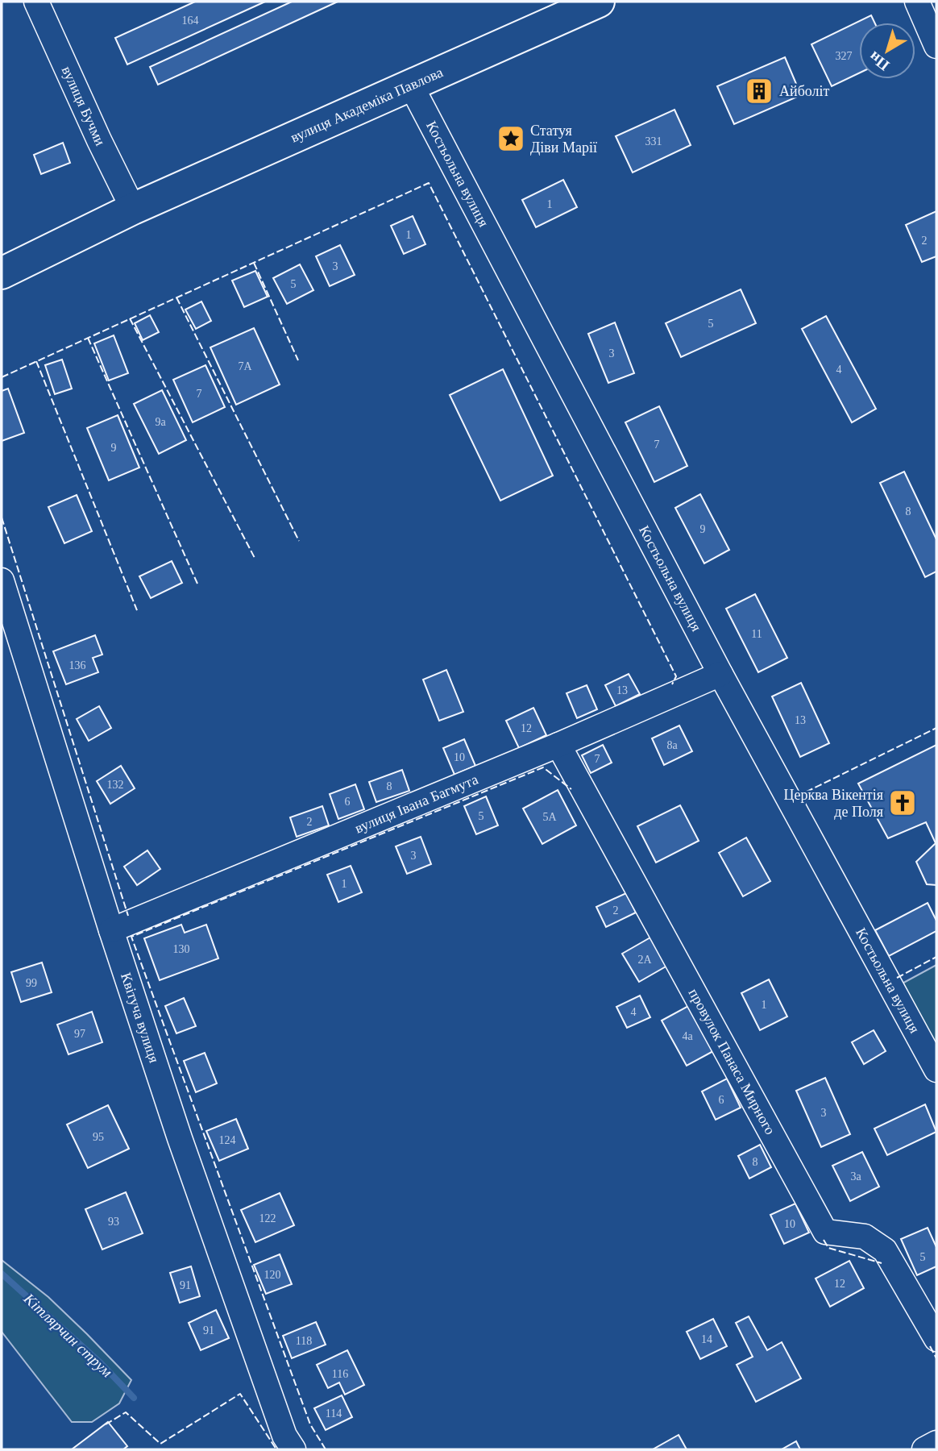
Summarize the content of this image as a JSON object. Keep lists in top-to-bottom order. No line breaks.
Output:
{"streets":{"main road":["вулиця Академіка Павлова"],"street":["вулиця Бучми","Костьольна вулиця","вулиця Івана Багмута","Квітуча вулиця","провулок Панаса Мирного"]},"crossings":[["вулиця Академіка Павлова","вулиця Бучми"],["вулиця Академіка Павлова","Костьольна вулиця"],["Костьольна вулиця","вулиця Івана Багмута"],["вулиця Івана Багмута","Квітуча вулиця"],["вулиця Івана Багмута","провулок Панаса Мирного"]],"water":["Кітлярчин струм"],"places":{"building":["Айболіт"],"place":["Статуя Діви Марії"],"church":["Церква Вікентія де Поля"]},"house_numbers":["164","327","331","1","1","2","3","5","5","3","7А","4","7","9а","7","9","8","9","11","136","13","13","12","8а","10","7","132","8","6","5","5А","2","3","1","2","130","2А","99","1","4","97","4а","6","3","95","124","8","3а","122","93","10","5","120","12","91","91","14","118","116","114"],"north":"bottom left"}
